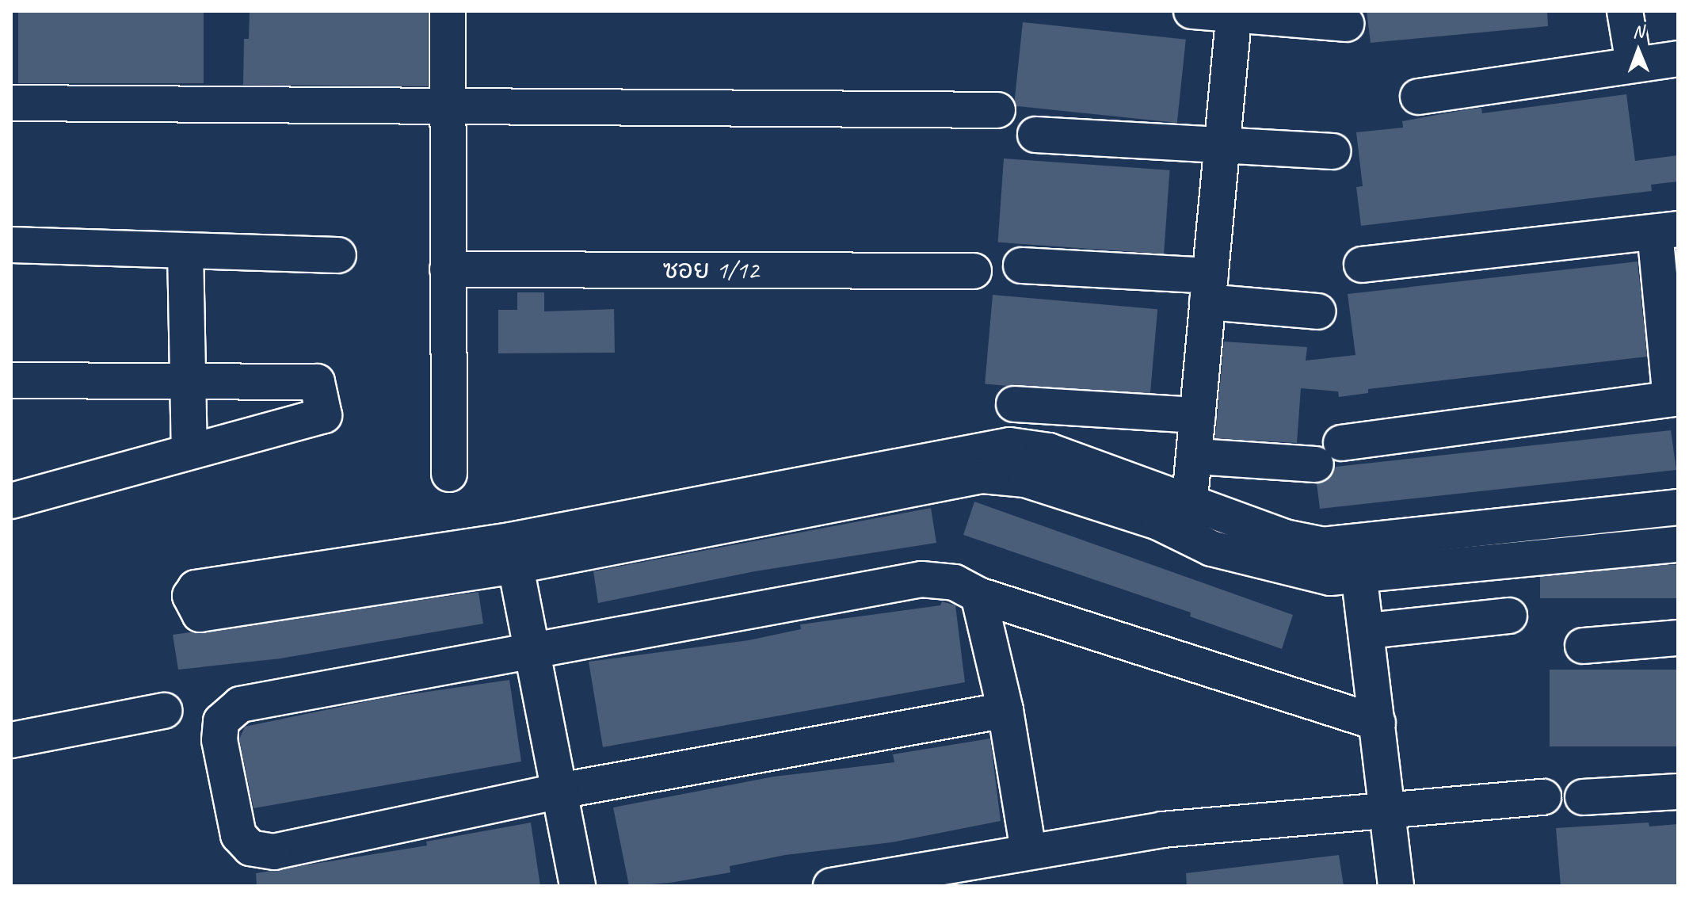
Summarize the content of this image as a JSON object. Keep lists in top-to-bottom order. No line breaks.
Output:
{"streets":{"street":["ซอย 1/12"]},"north":"top"}
